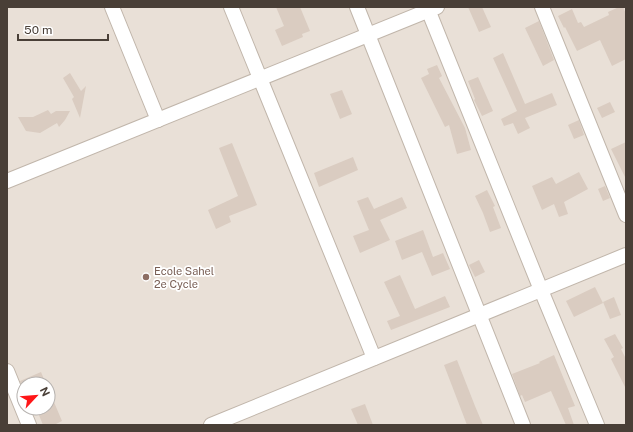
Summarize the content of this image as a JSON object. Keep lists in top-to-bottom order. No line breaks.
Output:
{"places":["Ecole Sahel 2e Cycle"],"scale_bar":"50 m","north":"top right"}
